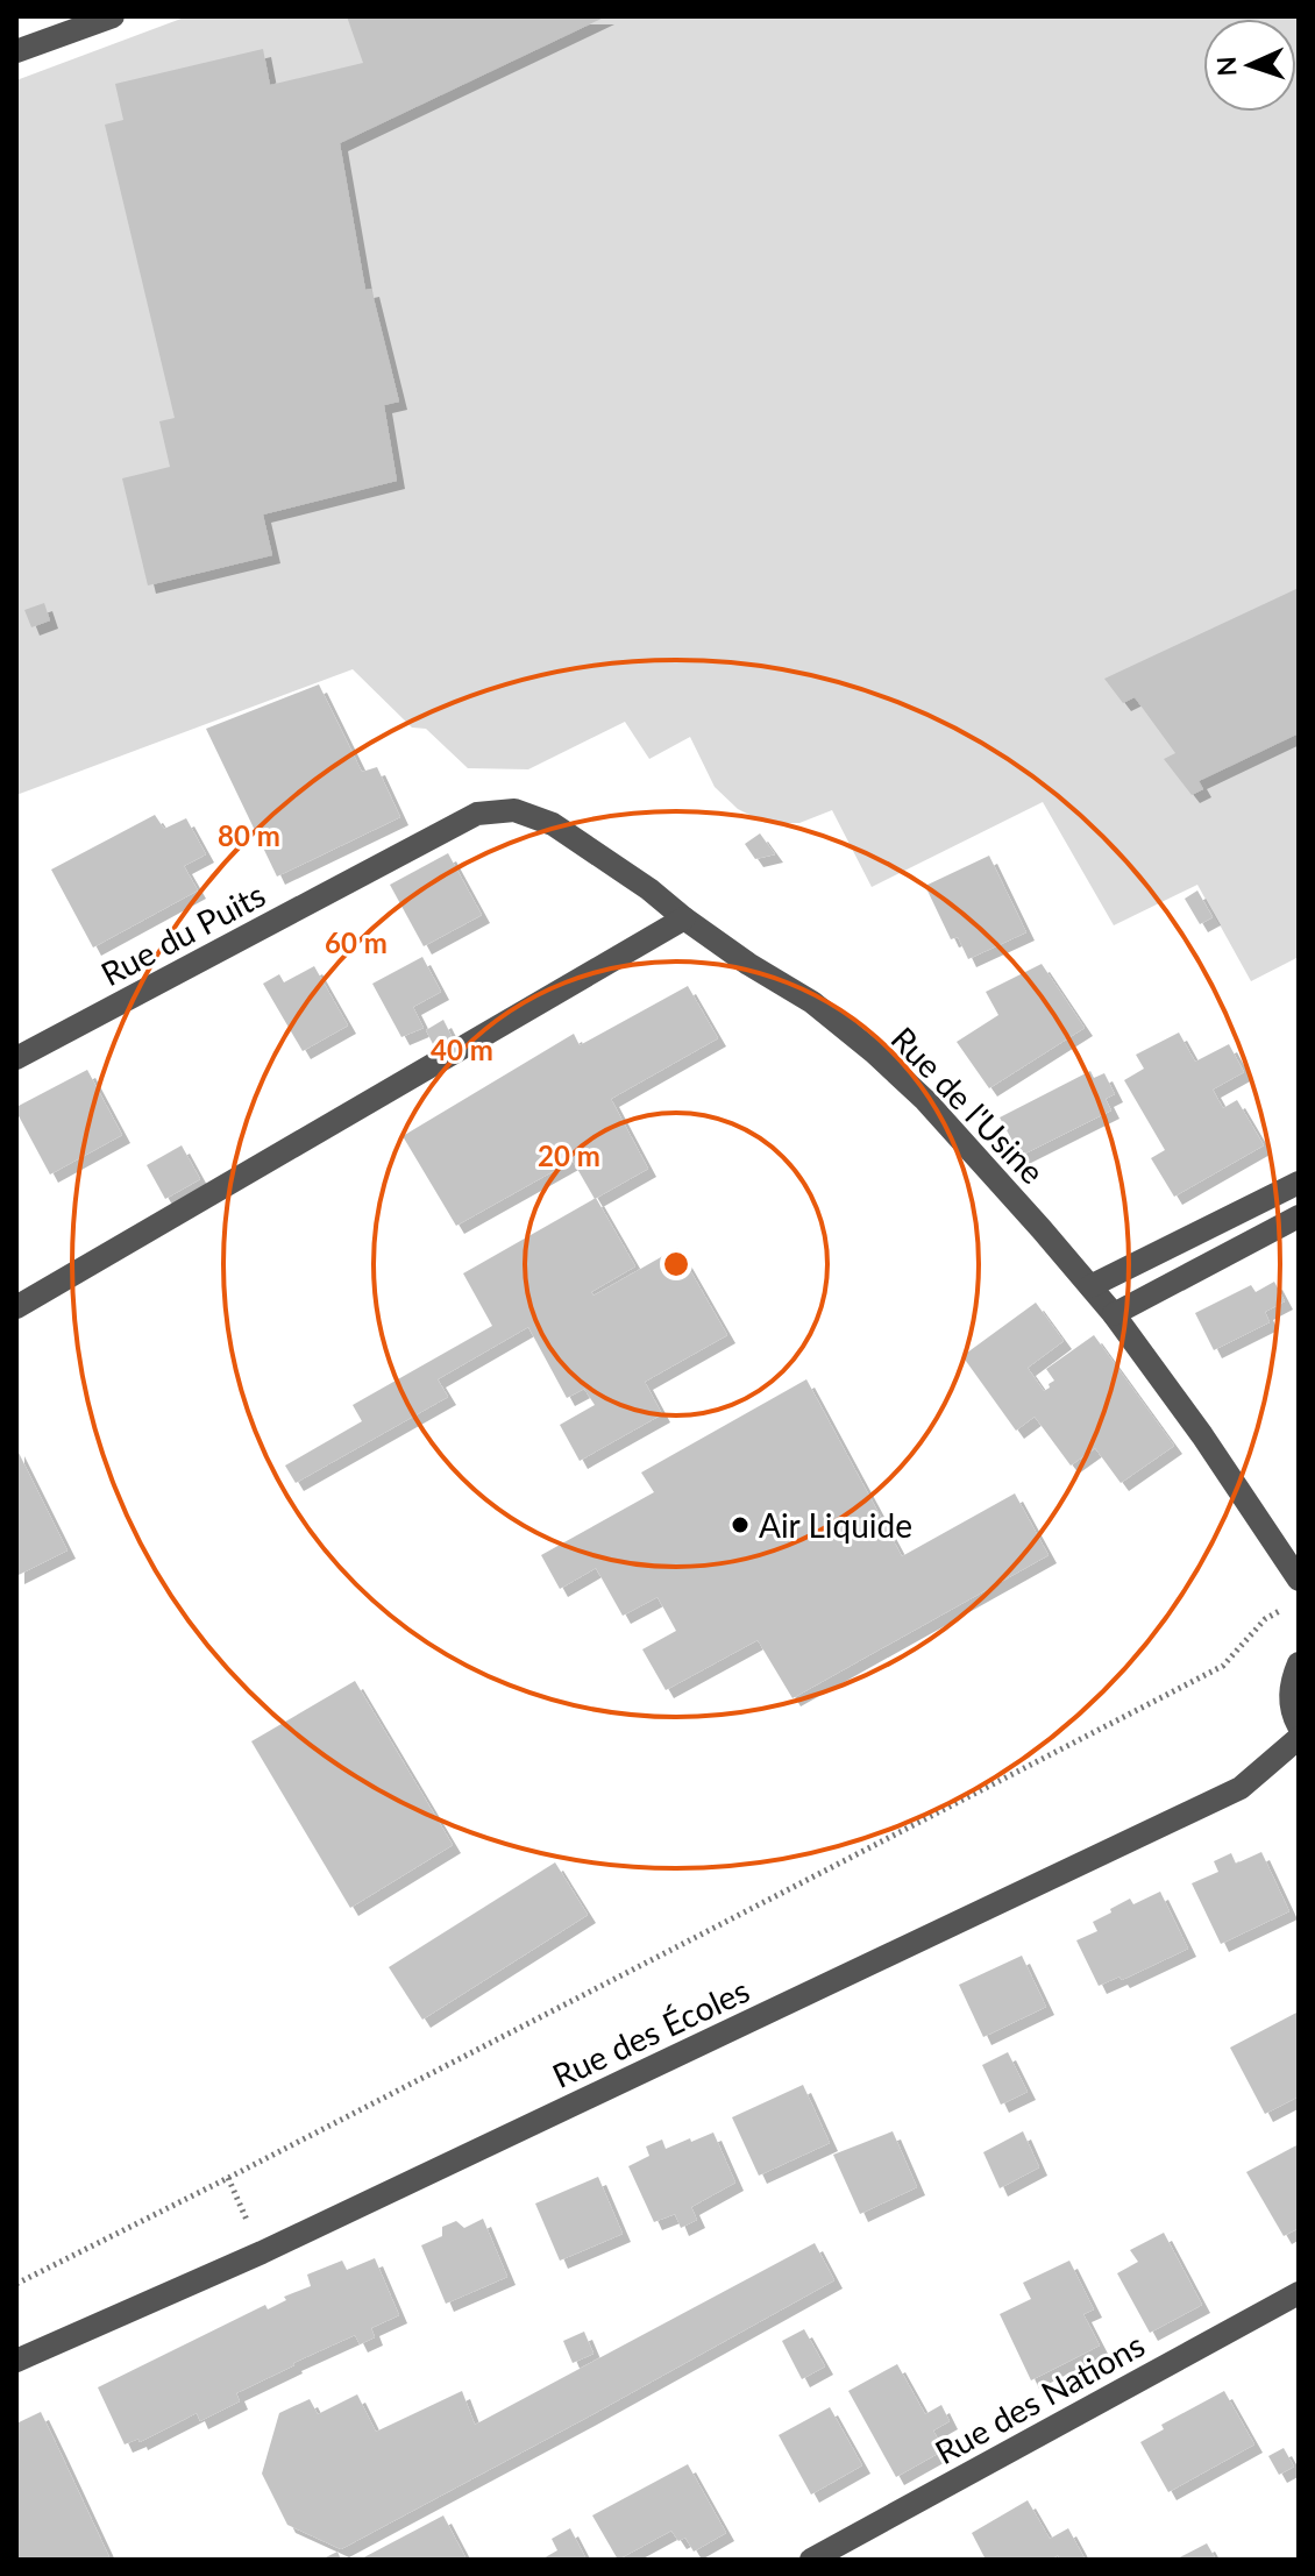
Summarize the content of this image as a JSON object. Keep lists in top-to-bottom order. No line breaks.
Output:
{"streets":{"street":["Rue du Puits","Rue de l'Usine","Rue des Écoles","Rue des Nations"]},"crossings":[["Rue du Puits","Rue de l'Usine"]],"places":["Air Liquide"],"north":"left","rings":["80 m","60 m","40 m","20 m"]}
